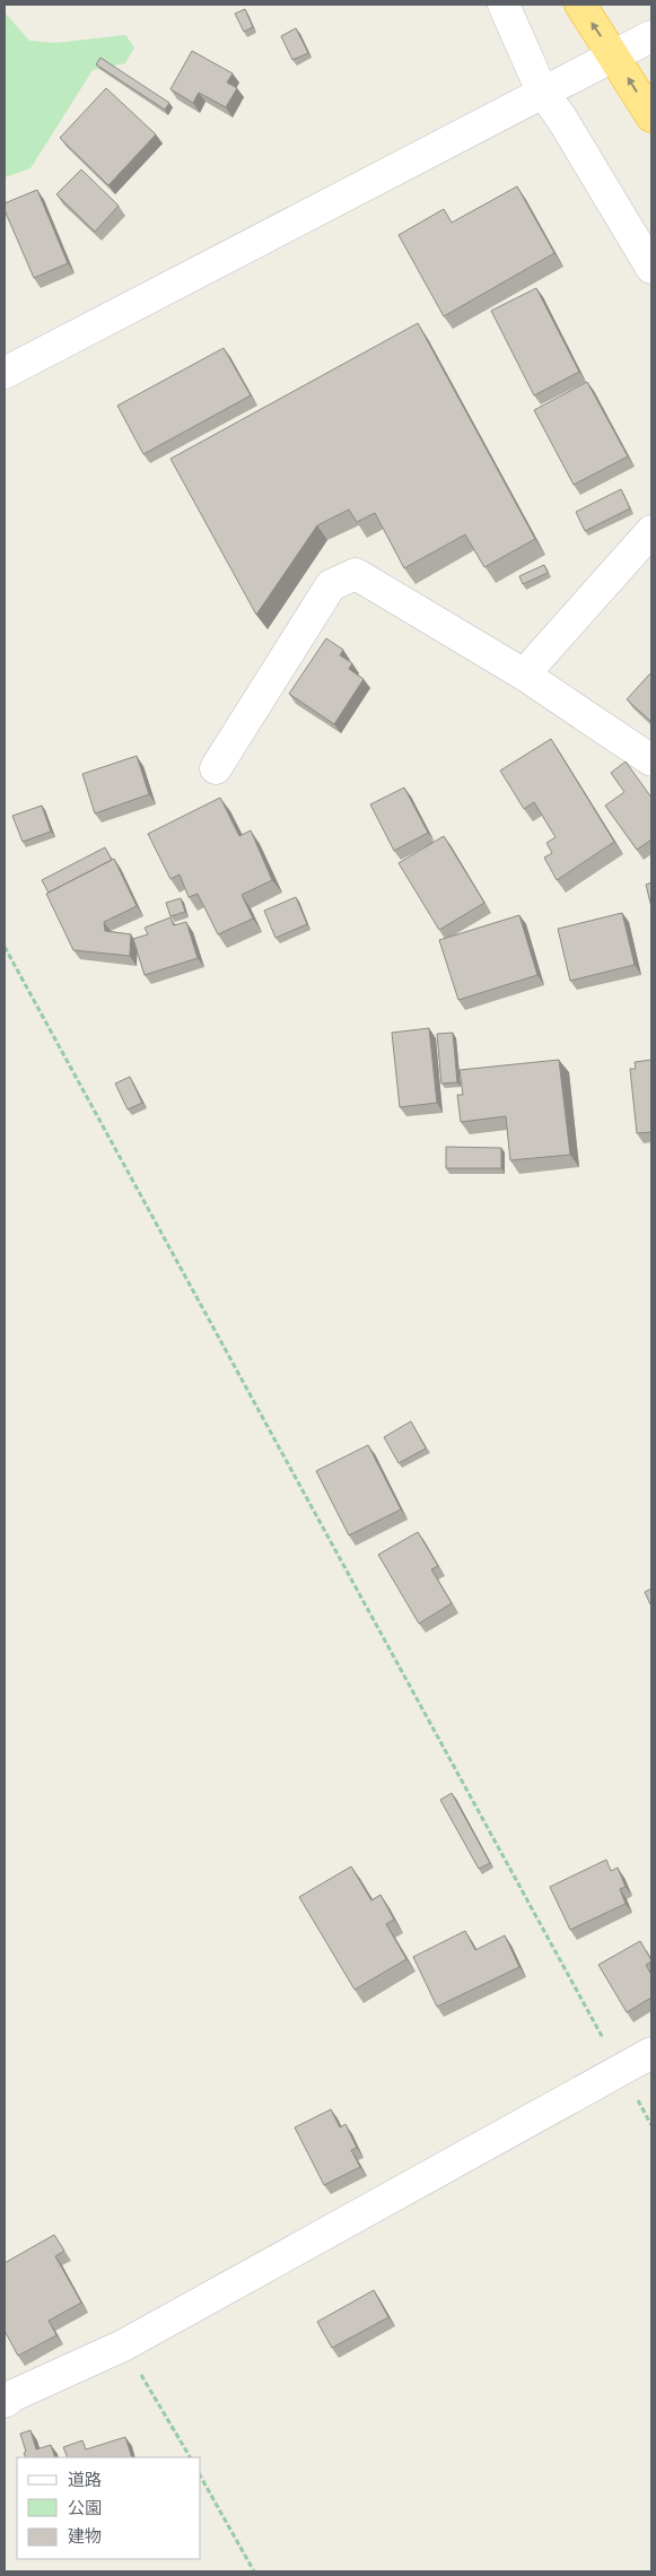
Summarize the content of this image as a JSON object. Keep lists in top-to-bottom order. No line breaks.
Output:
{"legend":["道路","公園","建物"]}
